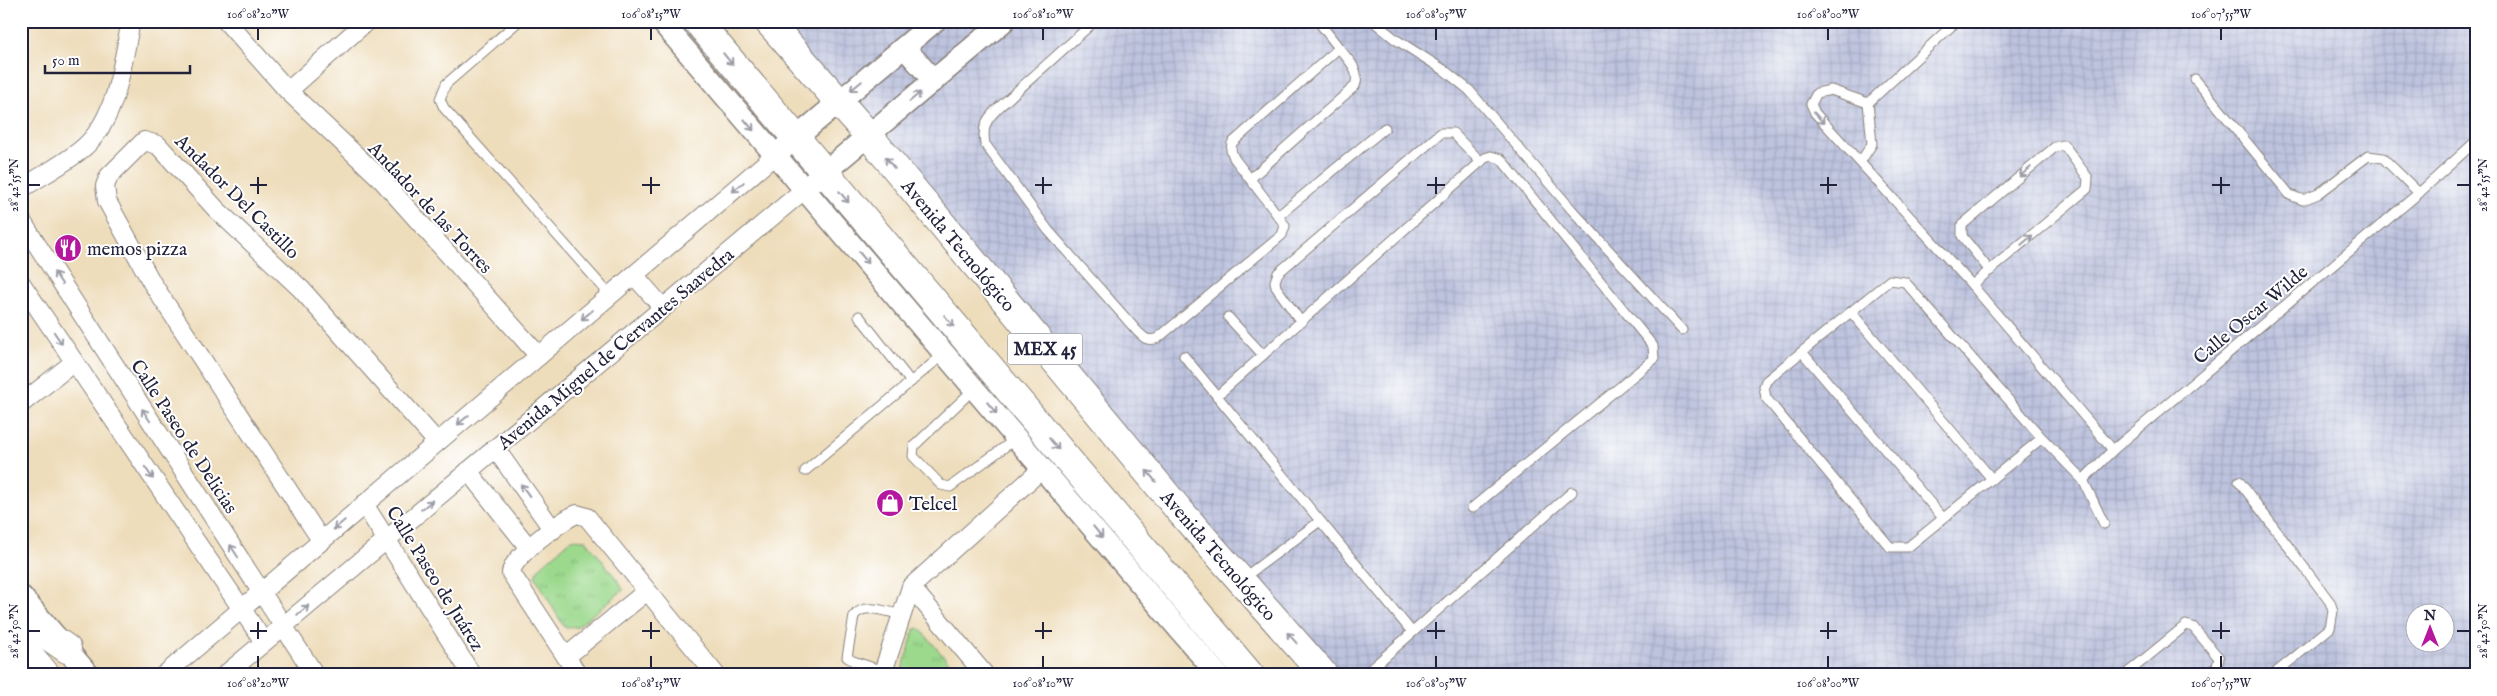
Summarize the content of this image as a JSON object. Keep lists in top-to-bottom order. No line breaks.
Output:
{"streets":{"main road":["Avenida Tecnológico","MEX 45"],"street":["Andador Del Castillo","Andador de las Torres","Avenida Miguel de Cervantes Saavedra","Calle Paseo de Delicias","Calle Paseo de Juárez"],"lane":["Calle Oscar Wilde"]},"crossings":[["Avenida Tecnológico","Avenida Miguel de Cervantes Saavedra"],["Avenida Miguel de Cervantes Saavedra","MEX 45"],["Avenida Miguel de Cervantes Saavedra","Calle Paseo de Delicias"],["Avenida Miguel de Cervantes Saavedra","Calle Paseo de Juárez"]],"places":{"restaurant":["memos pizza"],"shop":["Telcel"]},"scale_bar":"50 m","north":"top","coordinates":["106°08'20\"W","106°08'15\"W","106°08'10\"W","106°08'05\"W","106°08'00\"W","106°07'55\"W","28°42'55\"N","28°42'50\"N"]}
